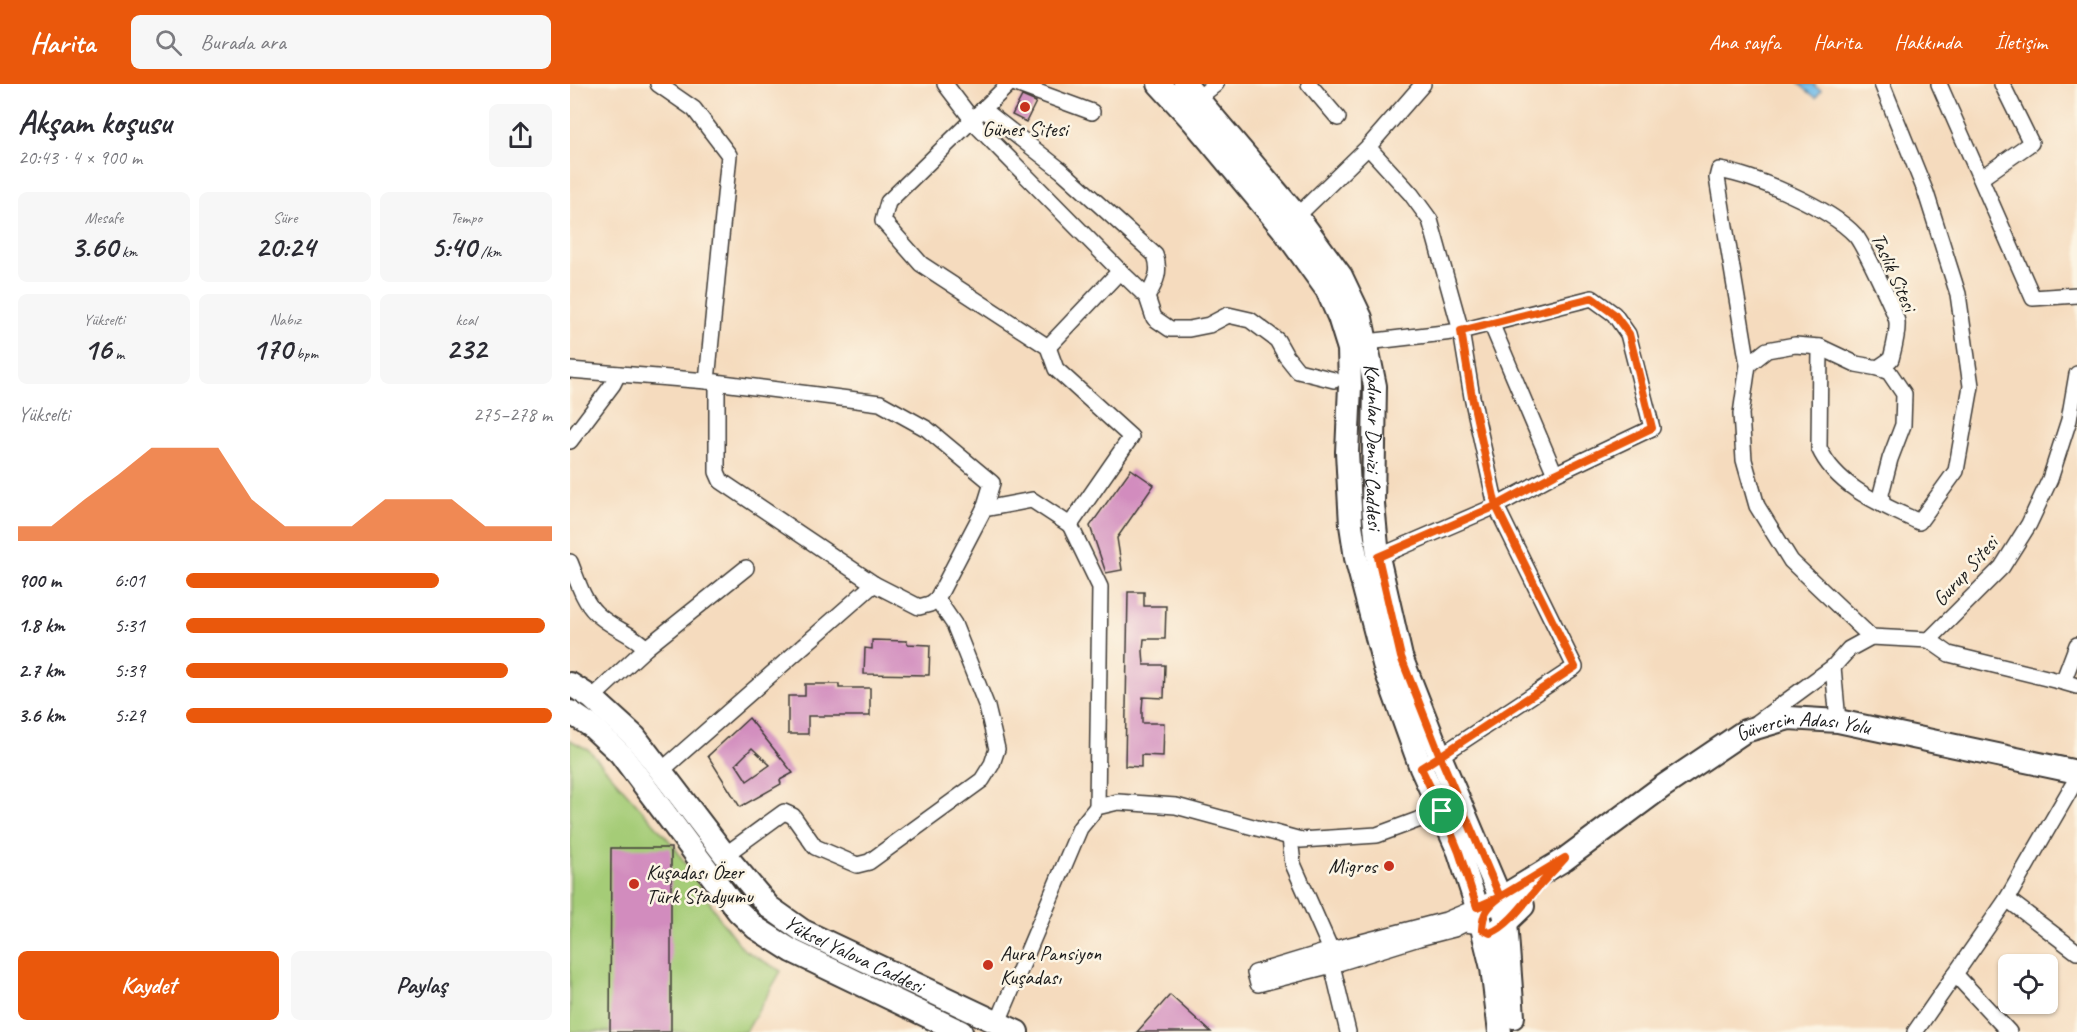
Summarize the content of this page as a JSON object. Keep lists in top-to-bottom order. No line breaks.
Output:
{"streets":{"main road":["Kadınlar Denizi Caddesi","Güvercin Adası Yolu","Yüksel Yalova Caddesi"],"street":["Taslik Sitesi","Gurup Sitesi"]},"crossings":[["Kadınlar Denizi Caddesi","Güvercin Adası Yolu"]],"places":["Günes Sitesi","Migros","Kuşadası Özer Türk Stadyumu","Aura Pansiyon Kuşadası"],"page":{"header":"Harita","search":"Burada ara","nav":["Ana sayfa","Harita","Hakkında","İletişim"],"heading":["Akşam koşusu","20:43 · 4 × 900 m"],"stats":[["Mesafe","3.60 km"],["Süre","20:24"],["Tempo","5:40 /km"],["Yükselti","16 m"],["Nabız","170 bpm"],["kcal","232"]],"chart":["Yükselti","275–278 m"],"list":[{"name":"900 m","note":"6:01"},{"name":"1.8 km","note":"5:31"},{"name":"2.7 km","note":"5:39"},{"name":"3.6 km","note":"5:29"}],"buttons":["Kaydet","Paylaş"]}}
